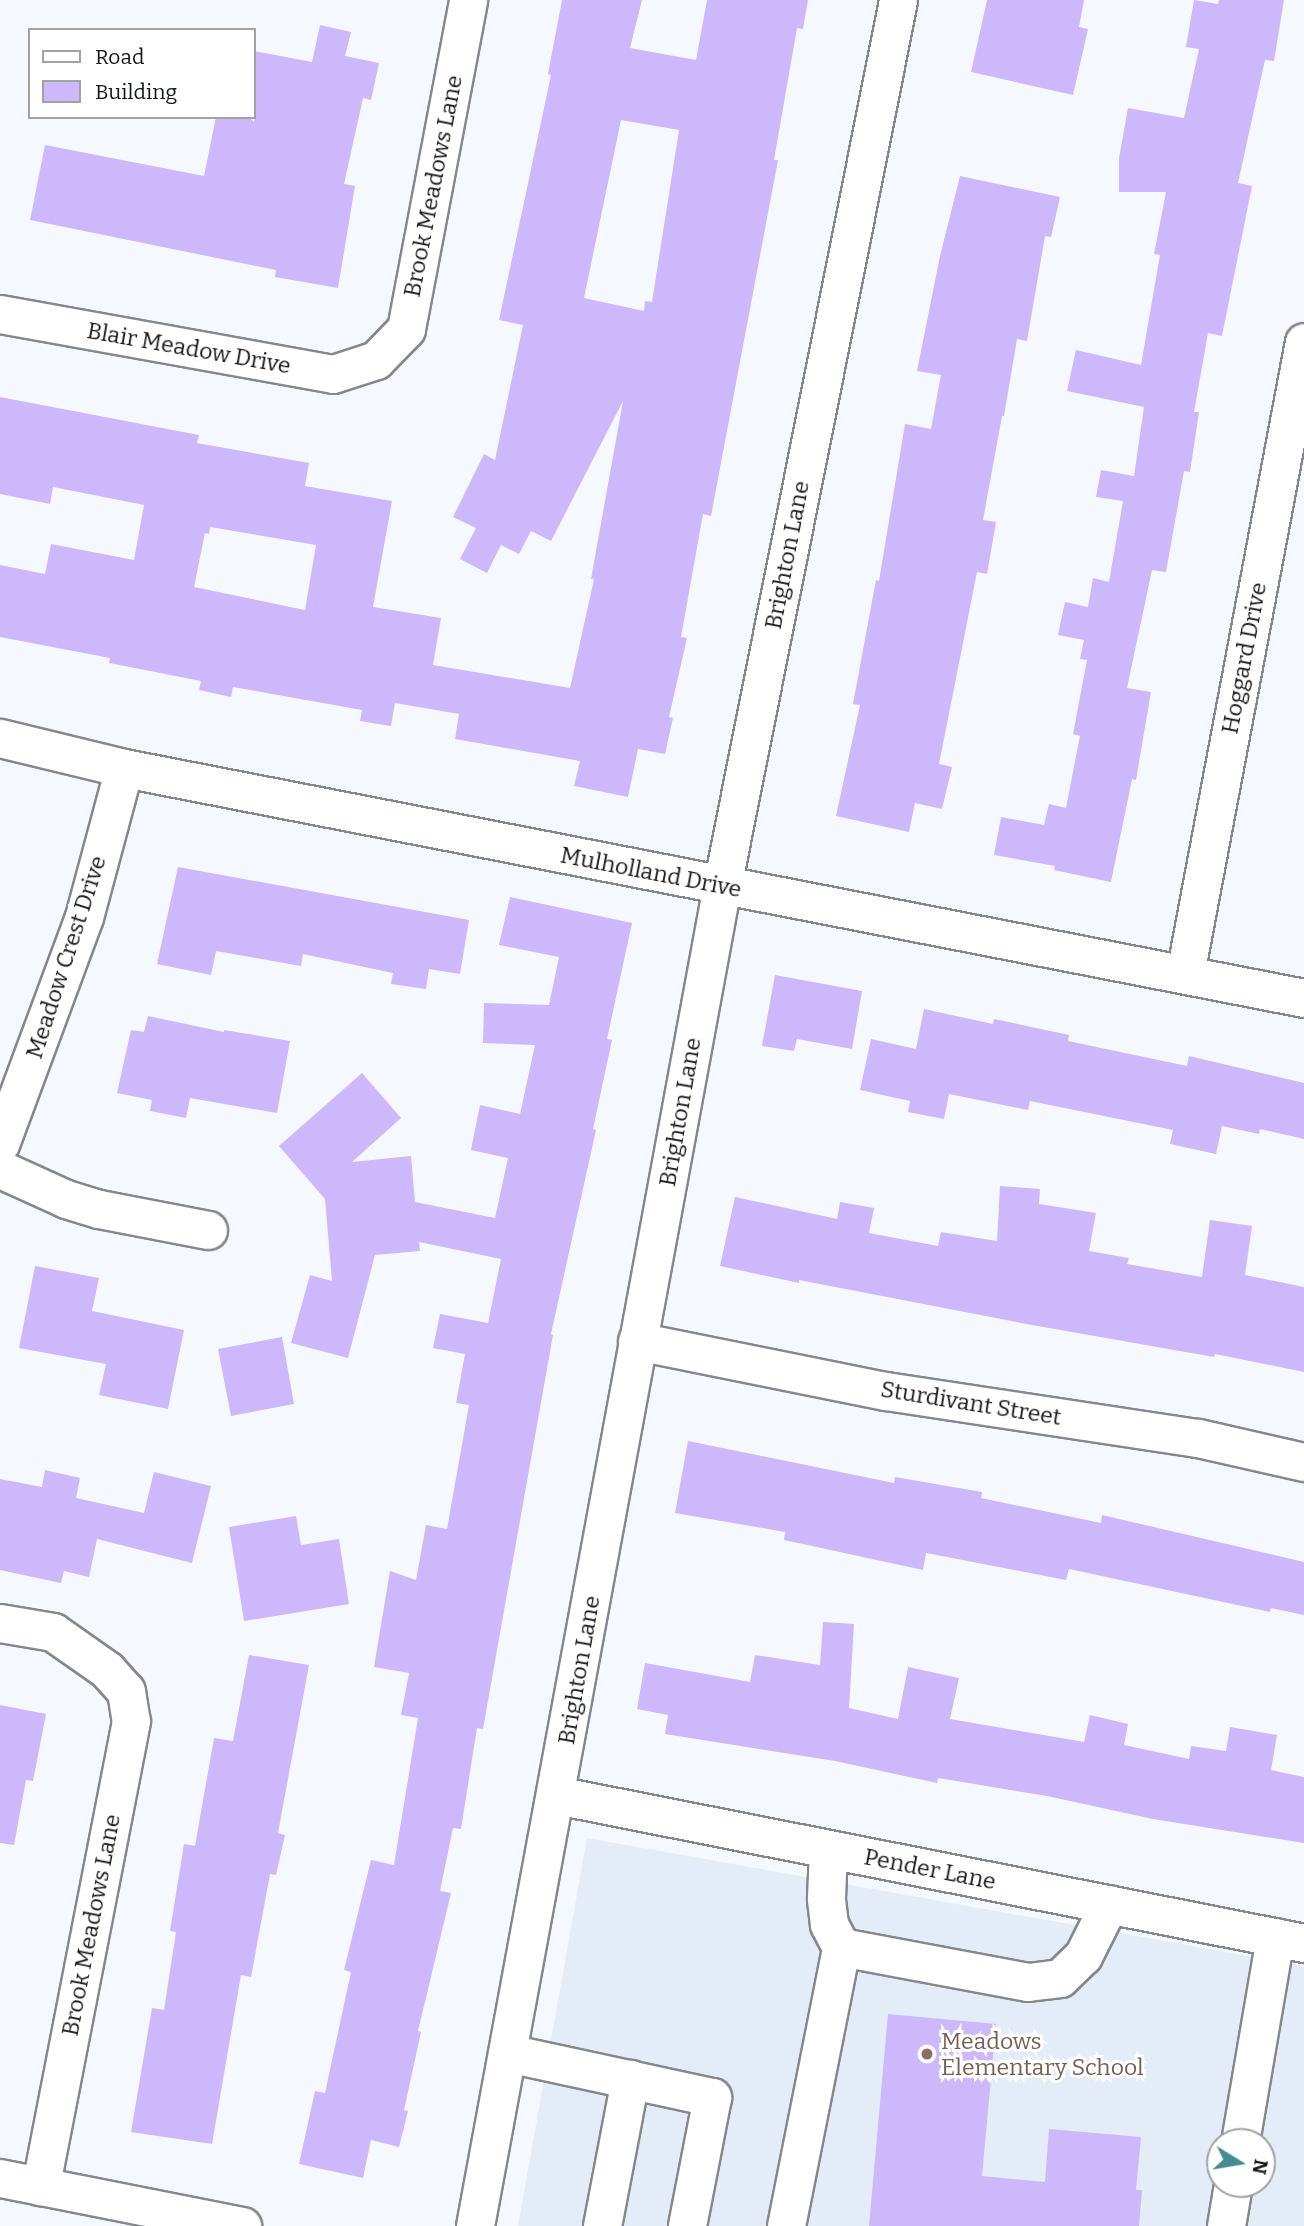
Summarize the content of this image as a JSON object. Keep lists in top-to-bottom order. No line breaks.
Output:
{"streets":{"street":["Brook Meadows Lane","Blair Meadow Drive","Brighton Lane","Hoggard Drive","Mulholland Drive","Meadow Crest Drive","Sturdivant Street","Pender Lane"]},"crossings":[["Brook Meadows Lane","Blair Meadow Drive"],["Brighton Lane","Mulholland Drive"],["Brighton Lane","Sturdivant Street"],["Brighton Lane","Pender Lane"],["Hoggard Drive","Mulholland Drive"],["Mulholland Drive","Meadow Crest Drive"]],"places":["Meadows Elementary School"],"legend":["Road","Building"],"north":"right"}
